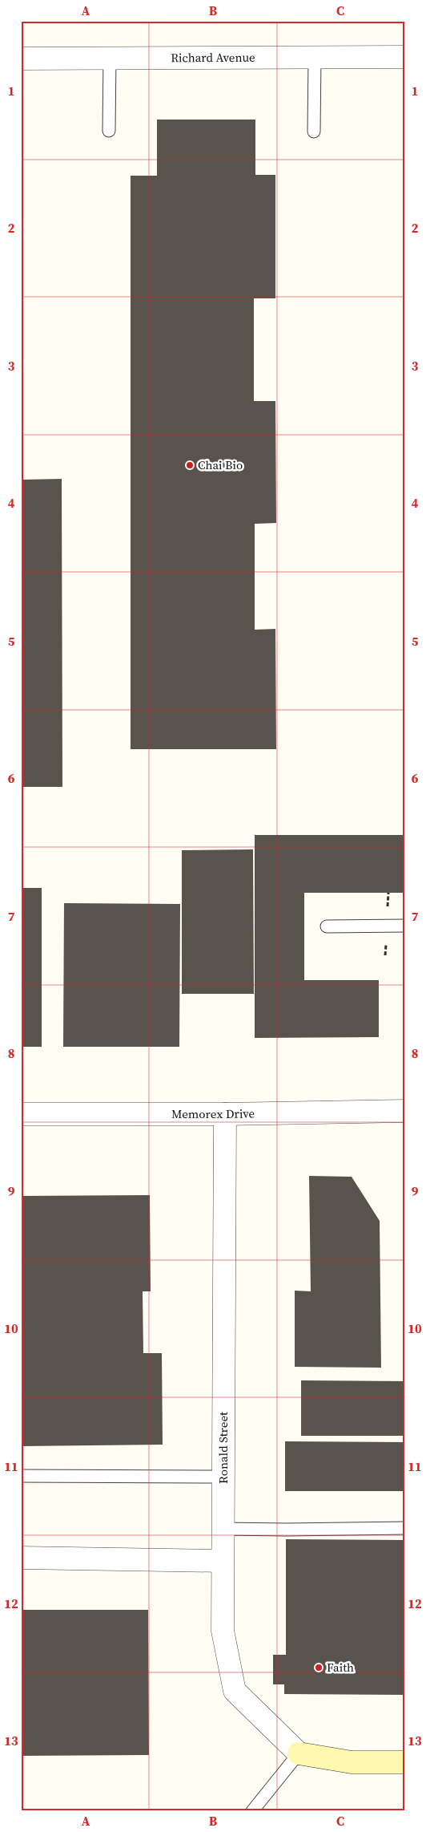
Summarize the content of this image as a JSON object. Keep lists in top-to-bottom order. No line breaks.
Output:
{"streets":{"street":["Richard Avenue","Memorex Drive","Ronald Street"]},"crossings":[["Memorex Drive","Ronald Street"]],"places":["Chai Bio","Faith"],"grid":{"columns":["A","B","C"],"rows":["1","2","3","4","5","6","7","8","9","10","11","12","13"]}}
